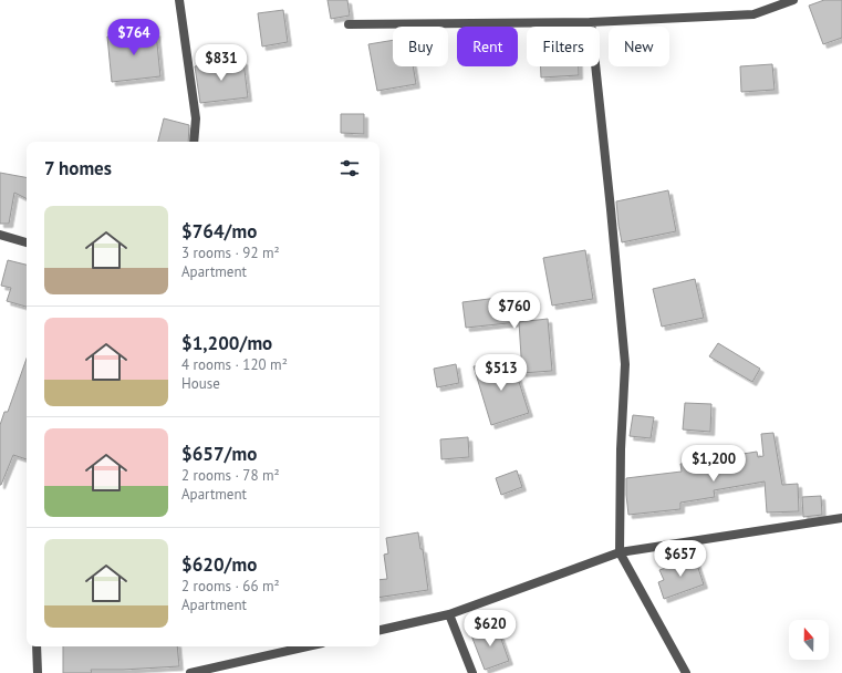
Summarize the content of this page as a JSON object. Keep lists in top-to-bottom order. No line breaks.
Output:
{"north":"top","page":{"price":["$764","$831","$760","$513","$1,200","$657","$620"],"chip":["Buy","Rent","Filters","New"],"heading":"7 homes","list":[{"name":"$764/mo","note":"3 rooms · 92 m² · Apartment"},{"name":"$1,200/mo","note":"4 rooms · 120 m² · House"},{"name":"$657/mo","note":"2 rooms · 78 m² · Apartment"},{"name":"$620/mo","note":"2 rooms · 66 m² · Apartment"}]}}
